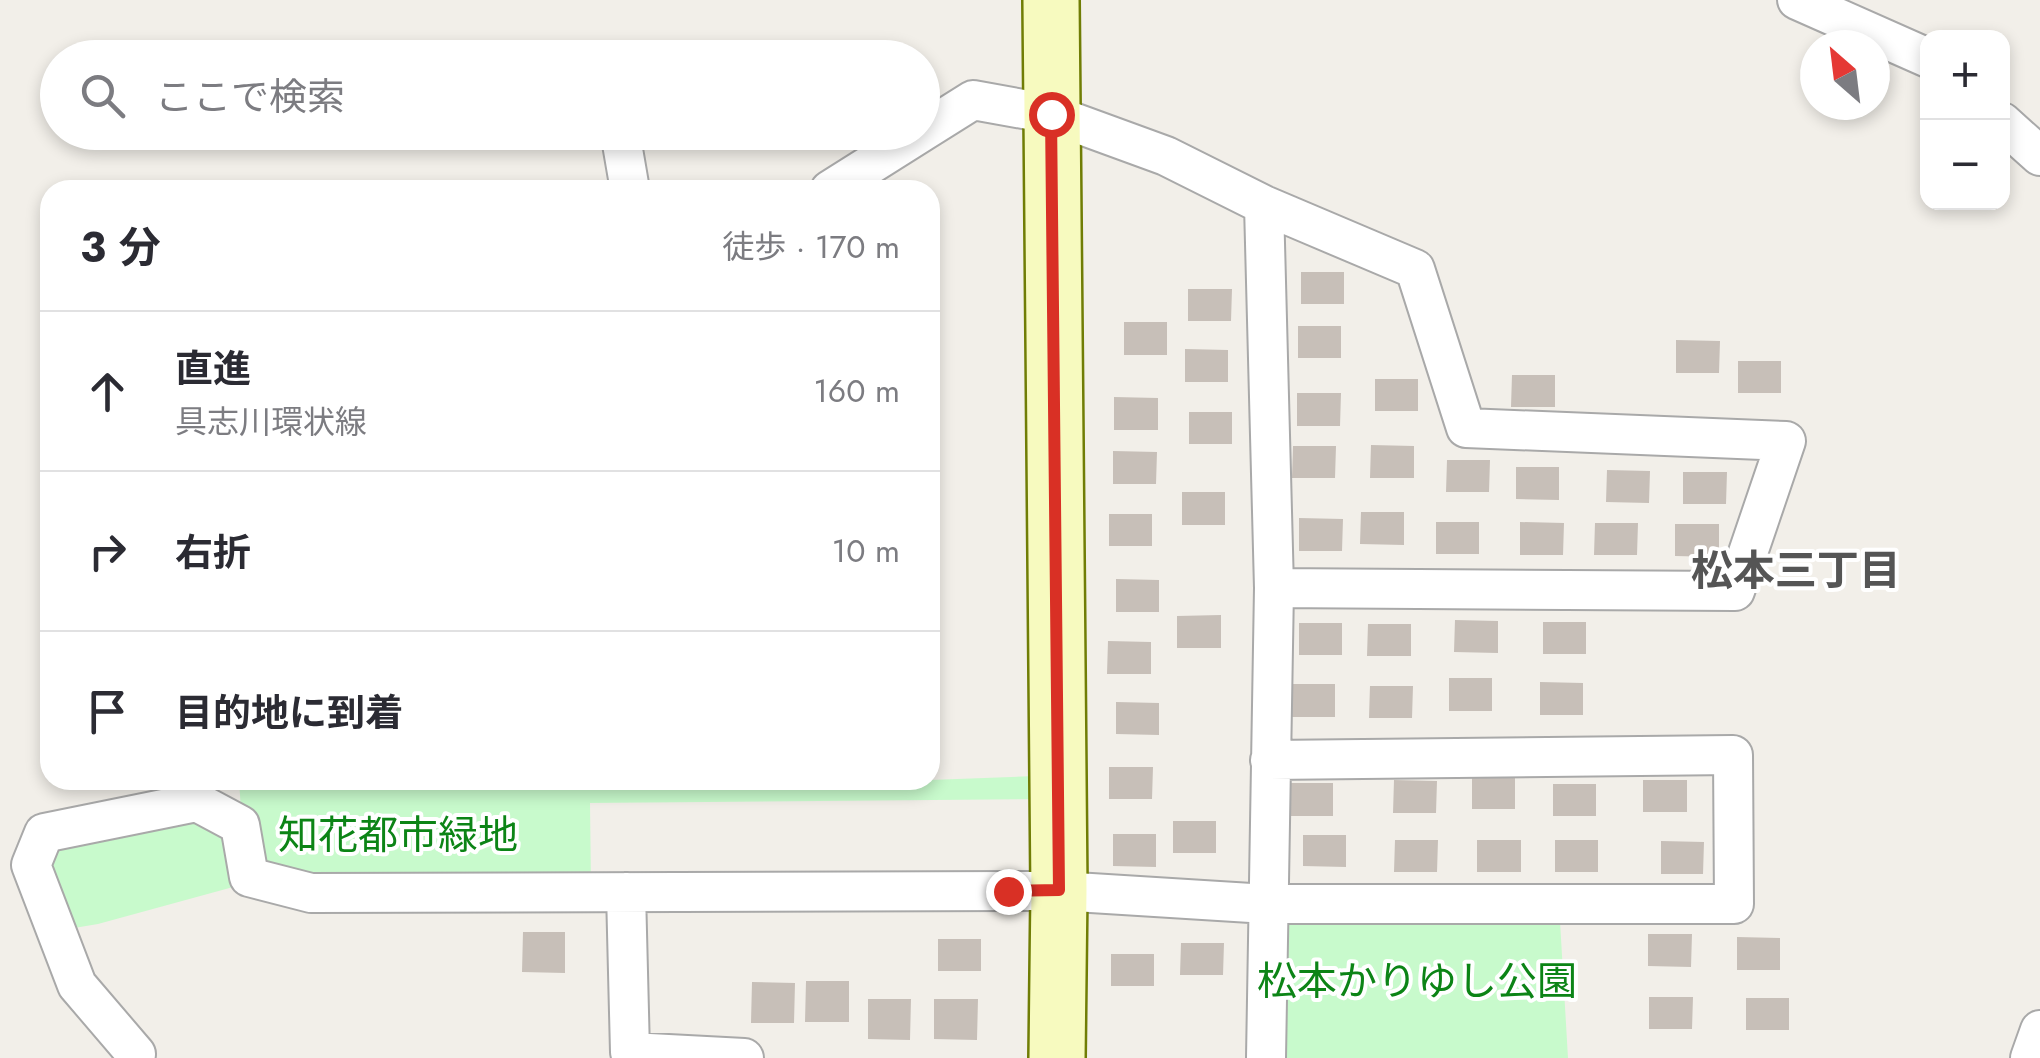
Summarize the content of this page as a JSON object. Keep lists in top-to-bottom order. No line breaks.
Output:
{"districts":["松本三丁目"],"parks":["知花都市緑地","松本かりゆし公園"],"north":"top left","page":{"map_buttons":["+","−"],"search":"ここで検索","heading":["3 分","徒歩 · 170 m"],"list":[["直進","具志川環状線","160 m"],["右折","10 m"],"目的地に到着"]}}
